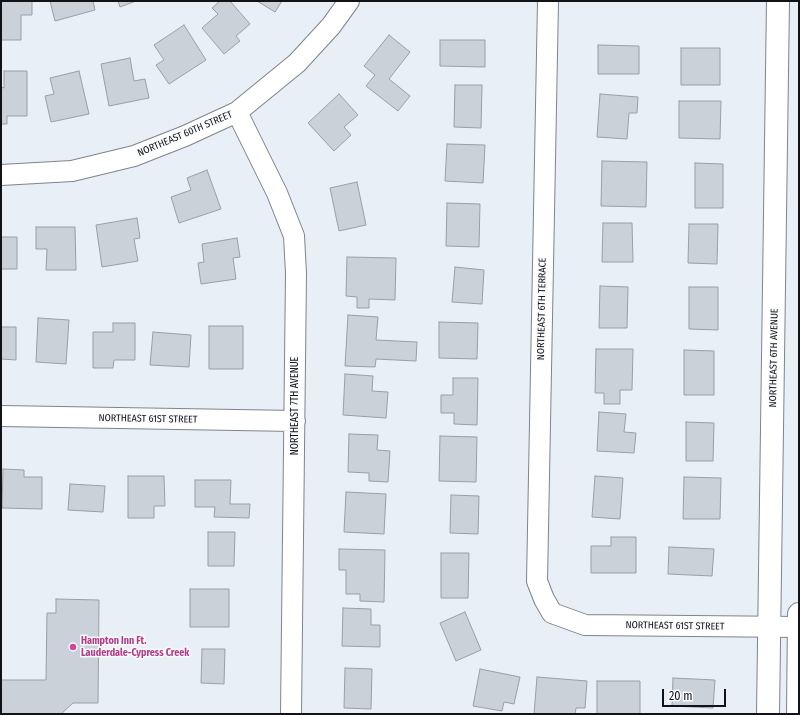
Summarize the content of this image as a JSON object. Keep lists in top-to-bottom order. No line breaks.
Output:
{"streets":{"street":["NORTHEAST 60TH STREET","NORTHEAST 6TH TERRACE","NORTHEAST 6TH AVENUE","NORTHEAST 7TH AVENUE","NORTHEAST 61ST STREET"]},"crossings":[["NORTHEAST 60TH STREET","NORTHEAST 7TH AVENUE"],["NORTHEAST 6TH TERRACE","NORTHEAST 61ST STREET"],["NORTHEAST 6TH AVENUE","NORTHEAST 61ST STREET"],["NORTHEAST 7TH AVENUE","NORTHEAST 61ST STREET"]],"places":["Hampton Inn Ft. Lauderdale-Cypress Creek"],"scale_bar":"20 m"}
